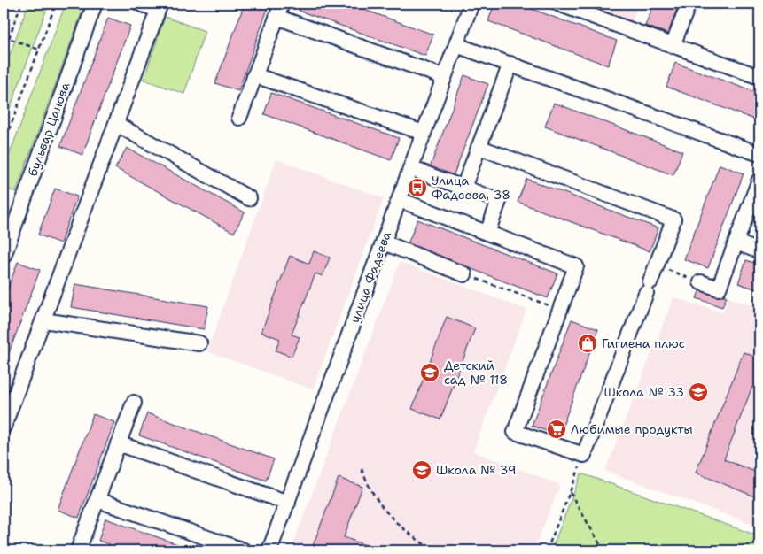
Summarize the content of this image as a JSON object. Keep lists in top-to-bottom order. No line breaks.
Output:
{"streets":{"street":["бульвар Цанова","улица Фадеева"]},"places":{"bus stop":["Улица Фадеева, 38"],"shop":["Гигиена плюс"],"school or university":["Детский сад № 118","Школа № 33","Школа № 39"],"supermarket":["Любимые продукты"]}}
